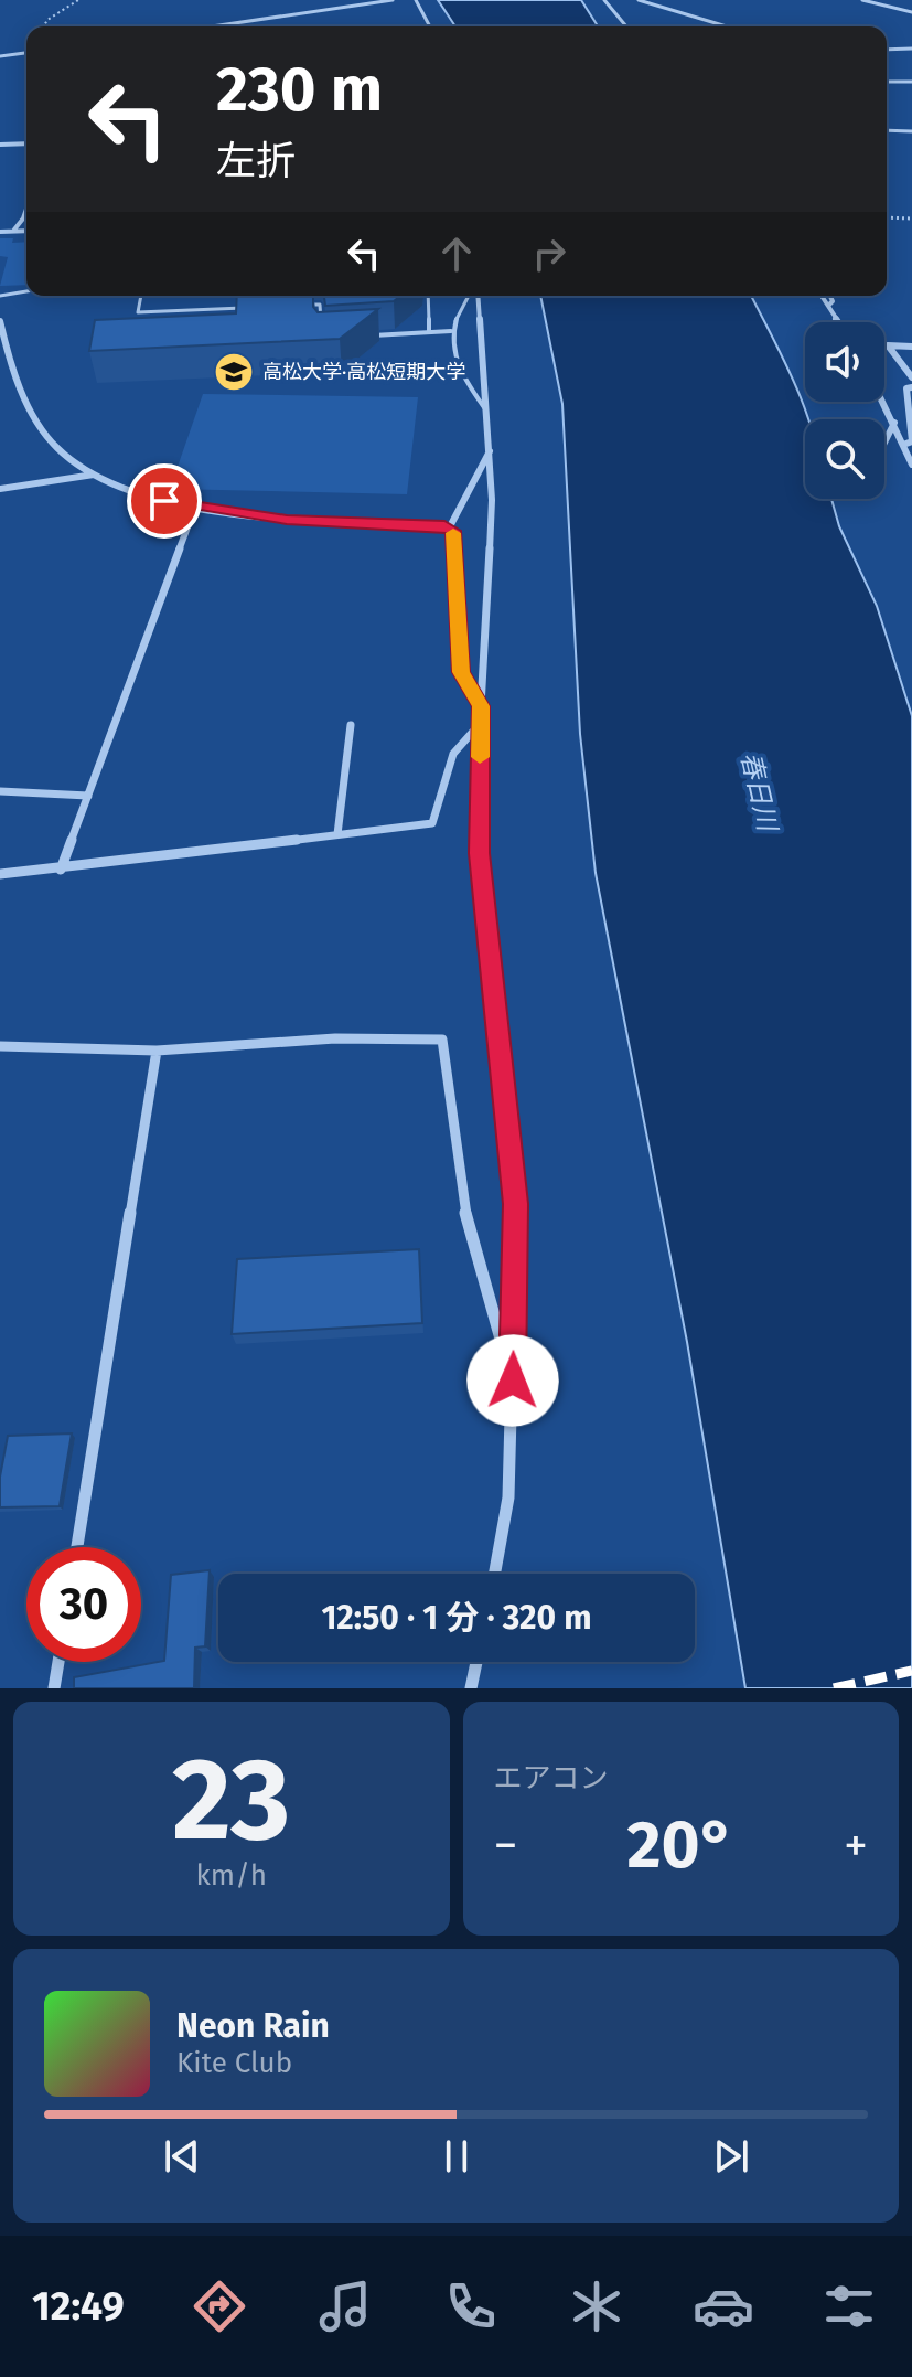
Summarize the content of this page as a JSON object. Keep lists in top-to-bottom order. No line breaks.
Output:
{"water":["春日川"],"places":{"school or university":["高松大学·高松短期大学"]},"page":{"turn":["230 m","左折"],"limit":"30","trip":"12:50 · 1 分 · 320 m","tile":[["23","km/h"],"エアコン"],"heat":["−","20°","+"],"song":["Neon Rain","Kite Club"],"tabs":"12:49"}}
